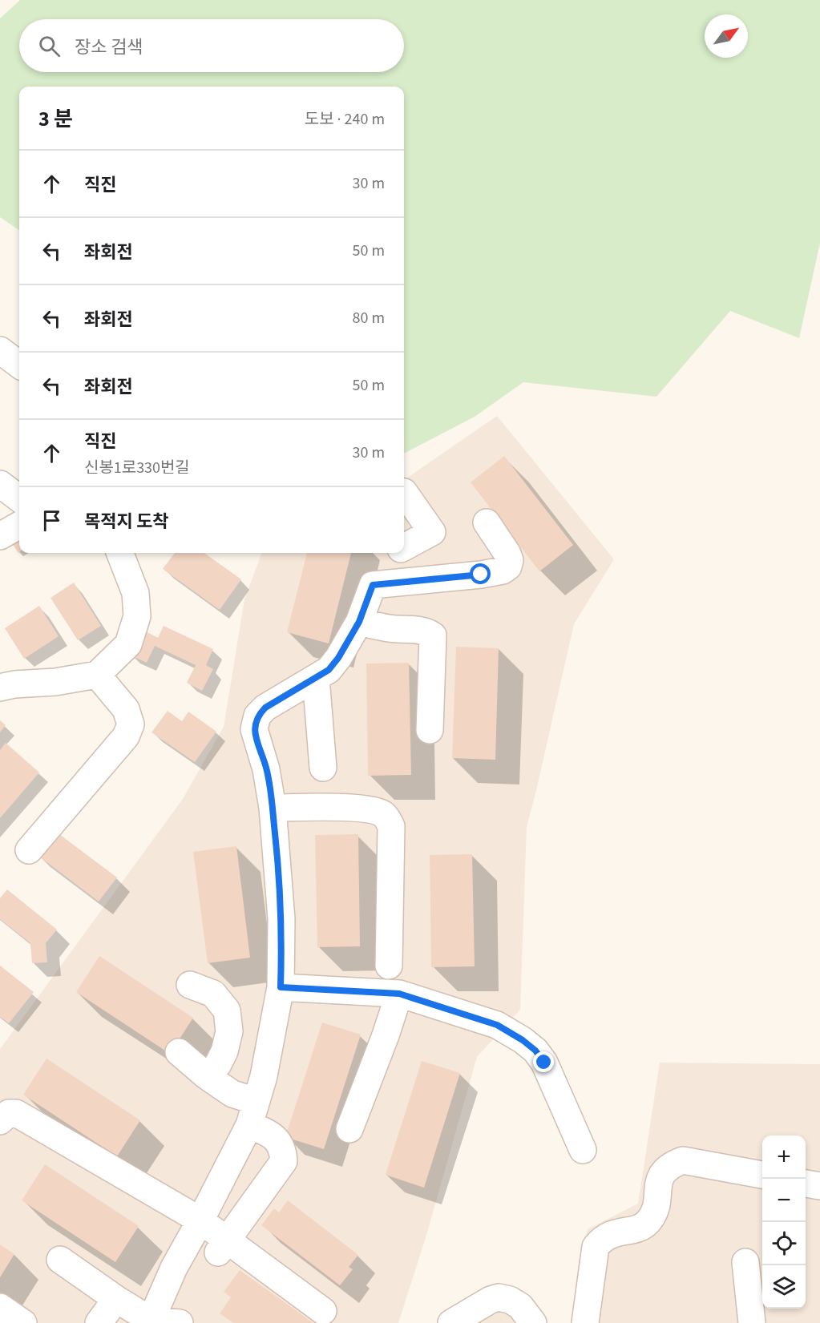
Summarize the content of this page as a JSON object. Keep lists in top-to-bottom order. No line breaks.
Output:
{"north":"top right","page":{"search":"장소 검색","heading":["3 분","도보 · 240 m"],"list":[["직진","30 m"],["좌회전","50 m"],["좌회전","80 m"],["좌회전","50 m"],["직진","신봉1로330번길","30 m"],"목적지 도착"],"map_buttons":["+","−"]}}
